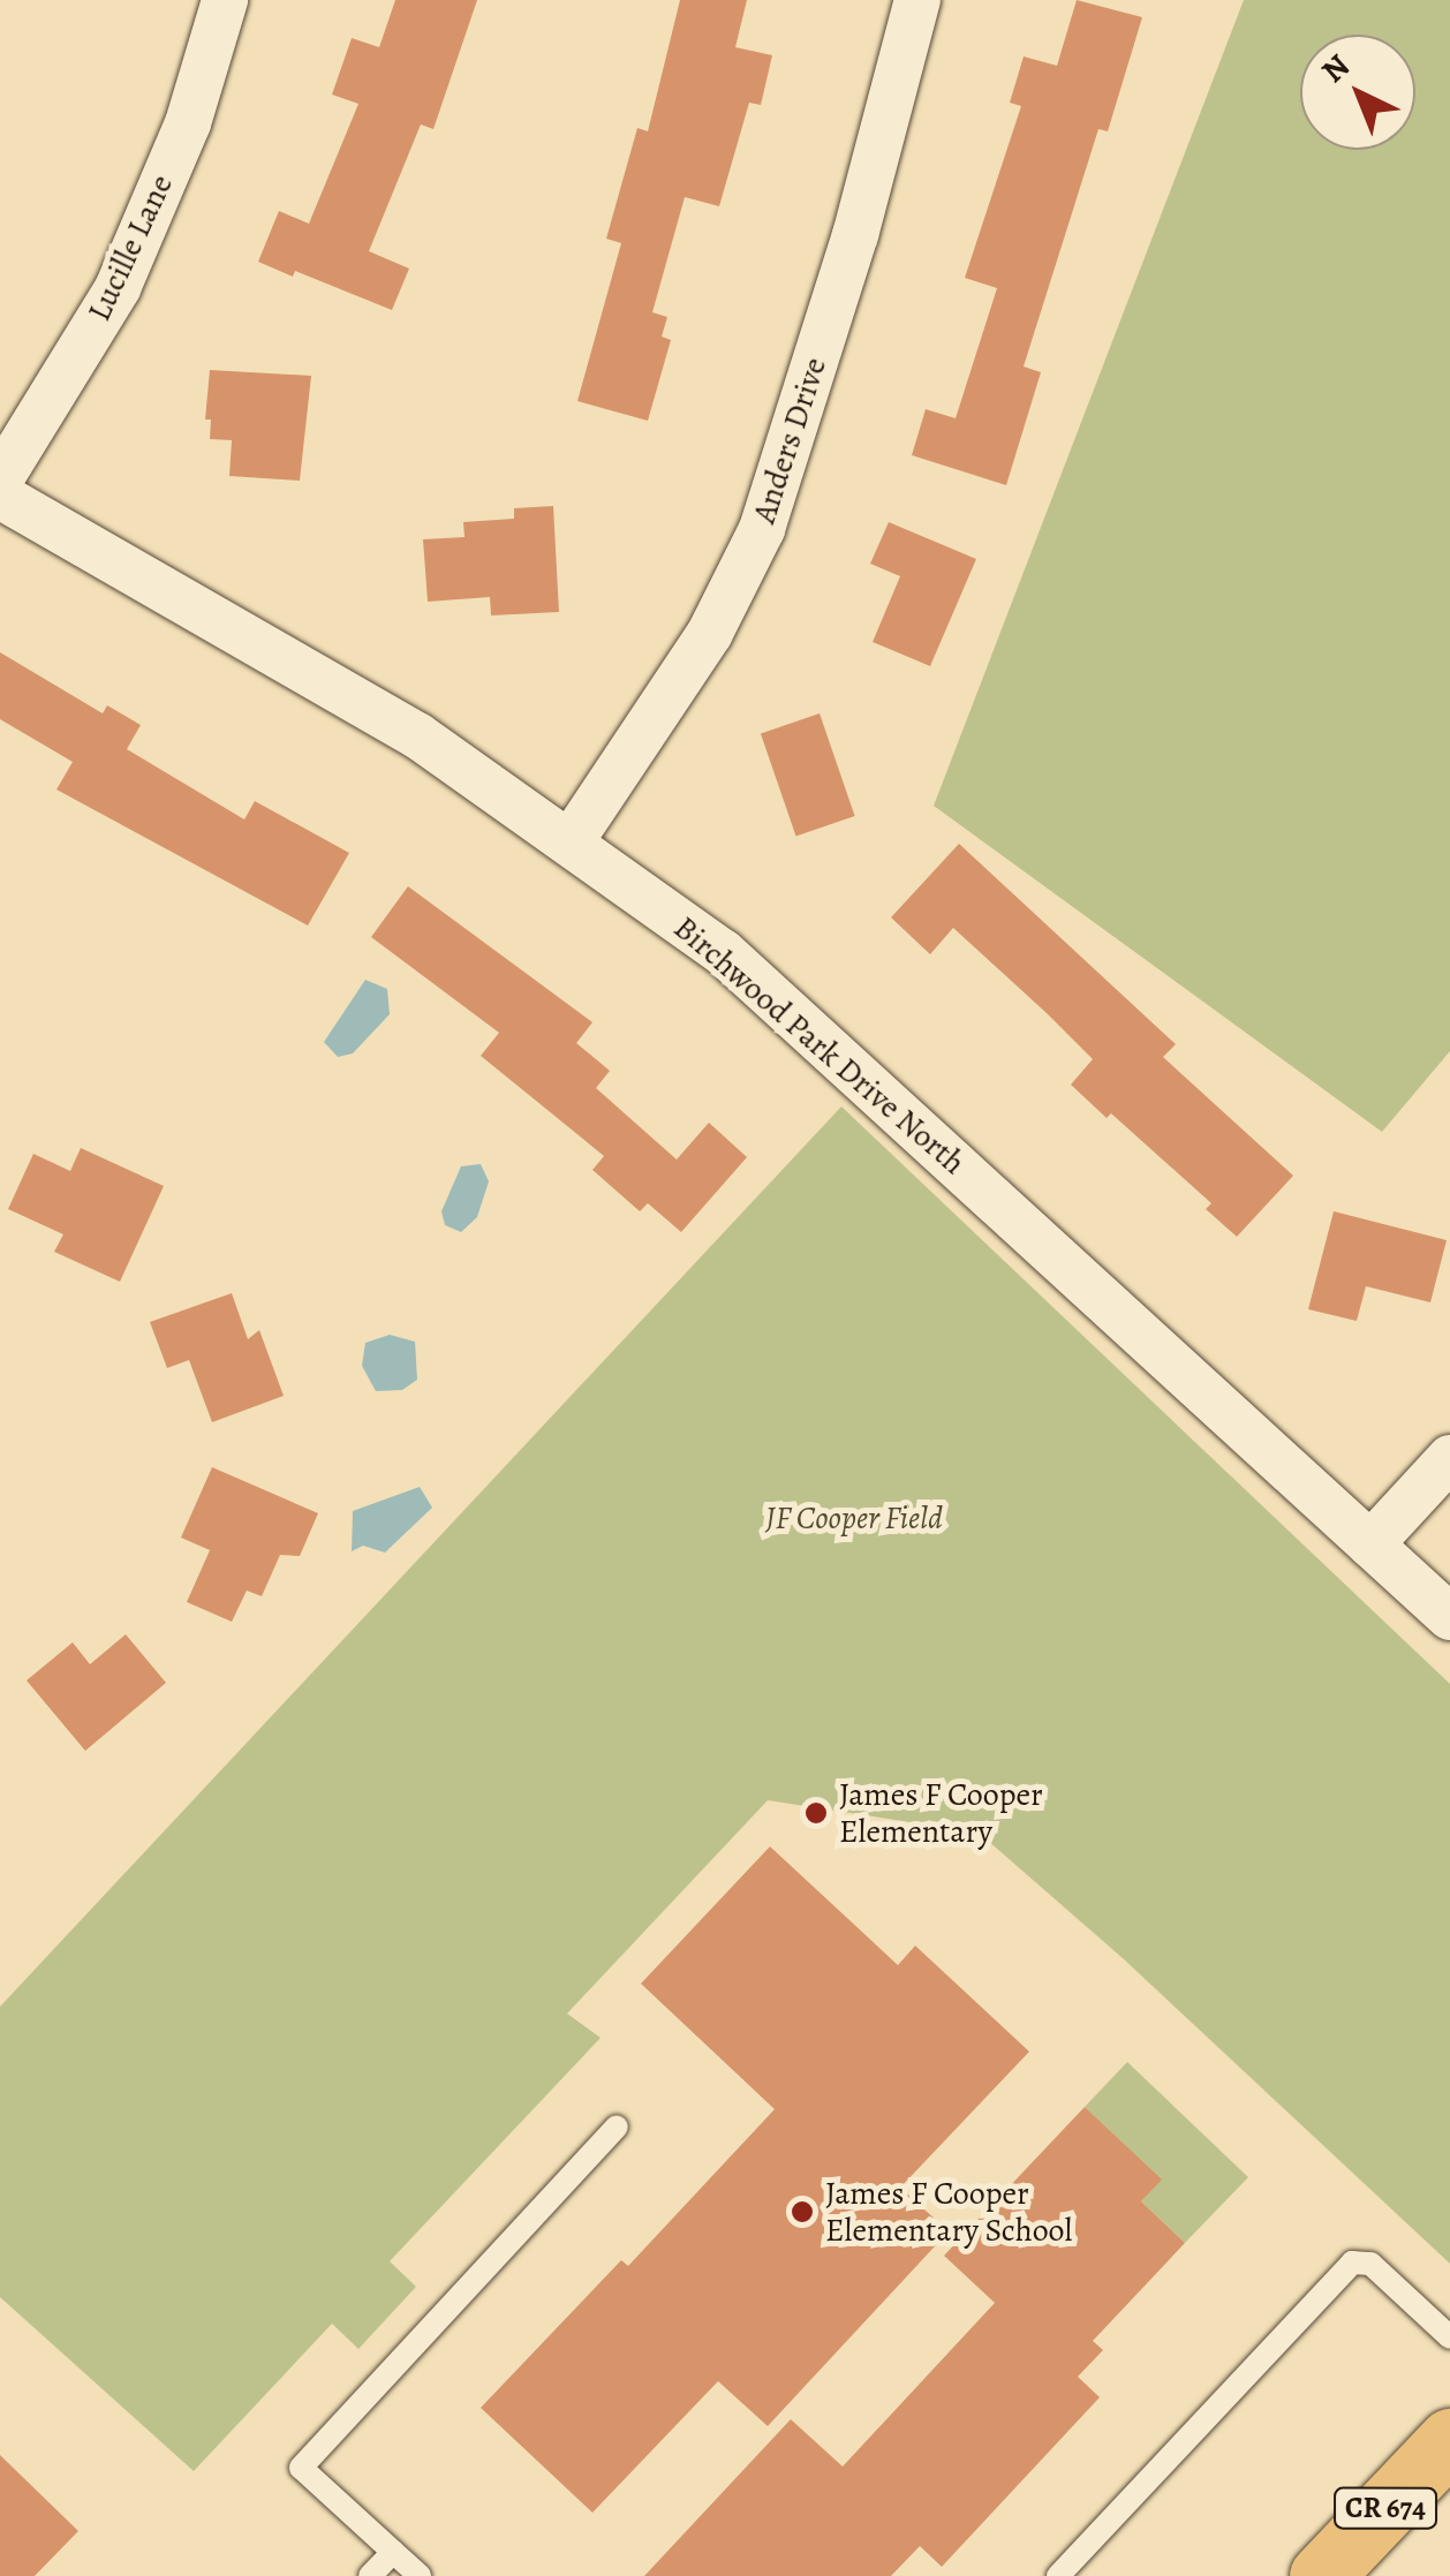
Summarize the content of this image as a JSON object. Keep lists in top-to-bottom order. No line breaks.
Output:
{"streets":{"main road":["CR 674"],"street":["Lucille Lane","Anders Drive","Birchwood Park Drive North"]},"crossings":[["Anders Drive","Birchwood Park Drive North"]],"parks":["JF Cooper Field"],"places":["James F Cooper Elementary","James F Cooper Elementary School"],"north":"top left"}
